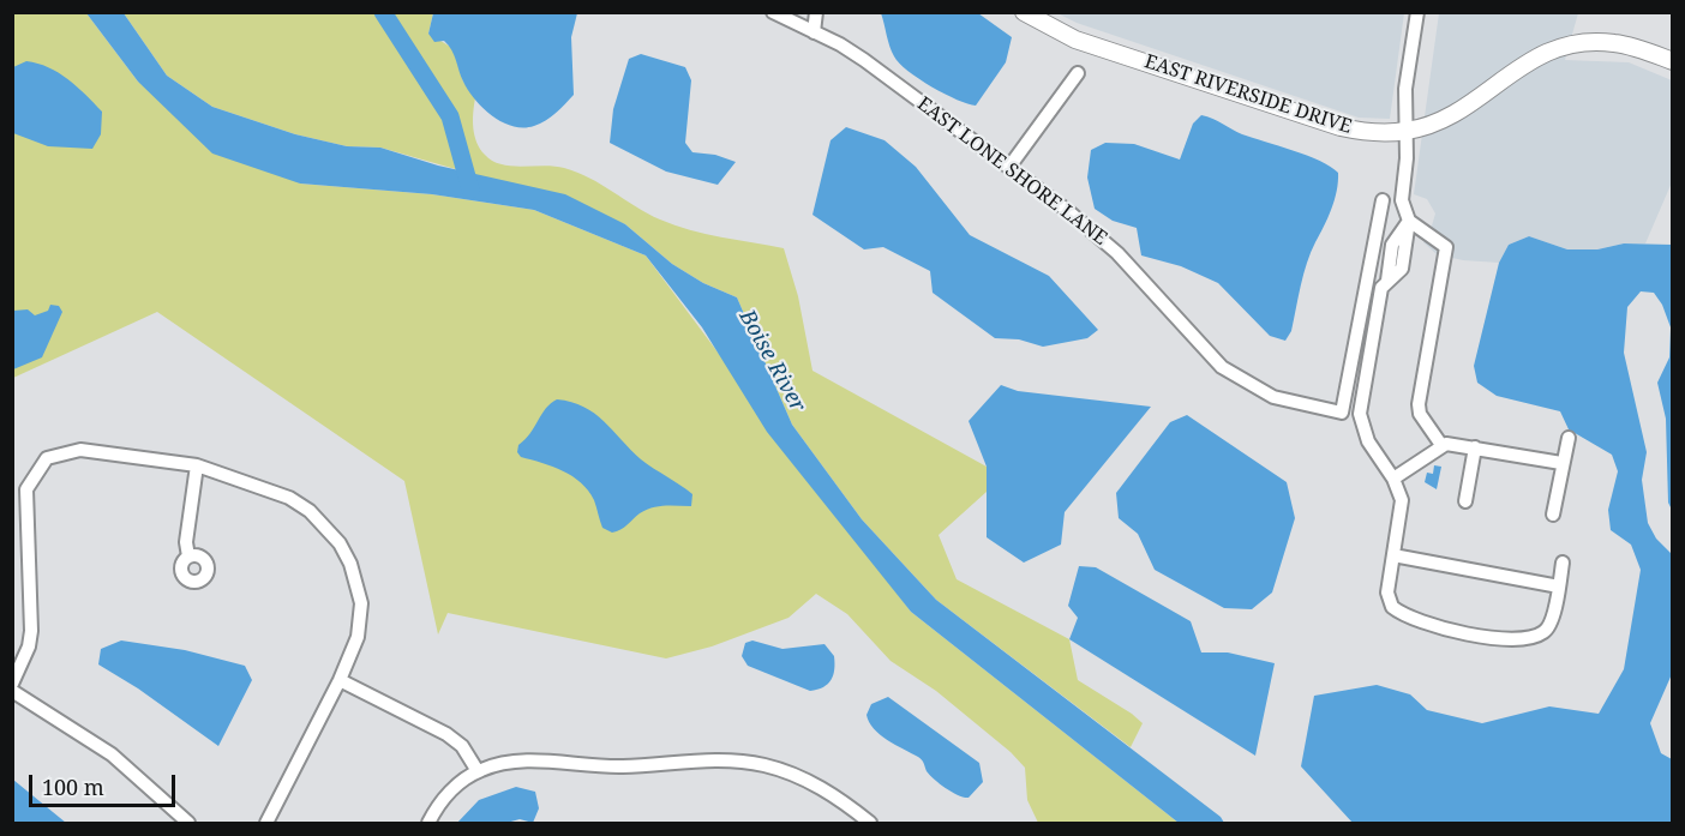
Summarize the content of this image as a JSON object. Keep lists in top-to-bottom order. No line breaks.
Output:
{"streets":{"street":["EAST RIVERSIDE DRIVE","EAST LONE SHORE LANE"]},"water":["Boise River"],"scale_bar":"100 m"}
